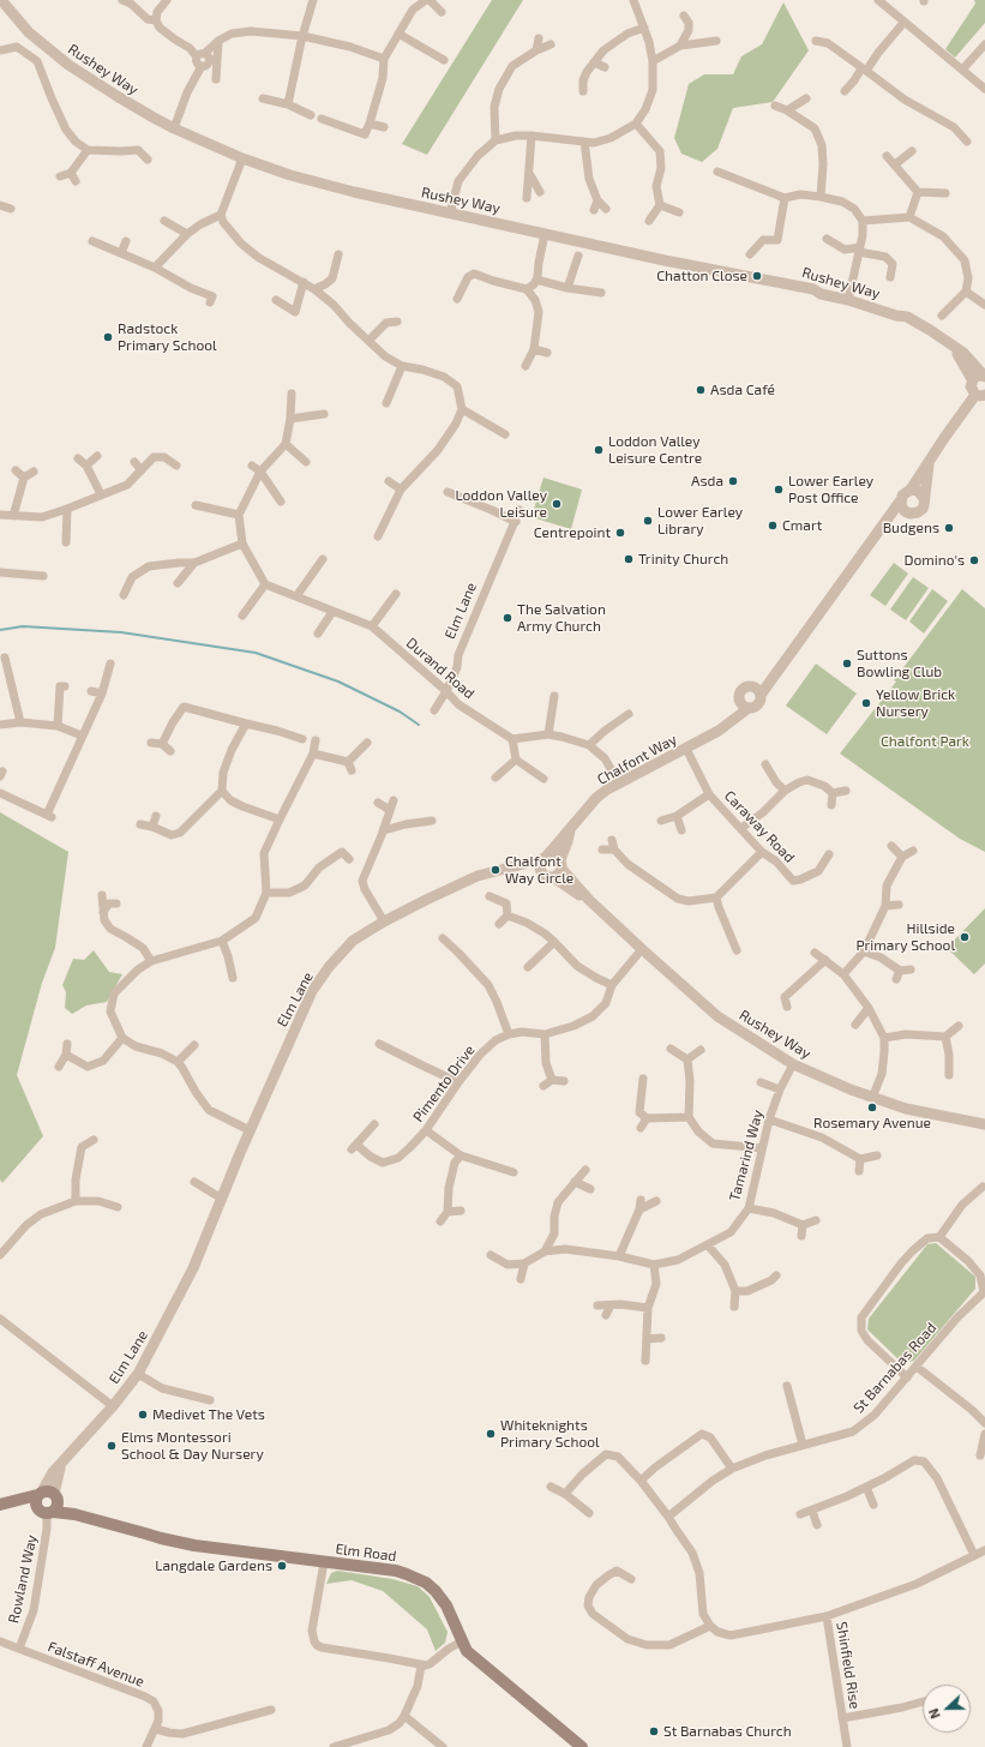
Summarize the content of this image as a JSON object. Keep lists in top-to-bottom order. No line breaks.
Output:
{"streets":{"main road":["Elm Road"],"street":["Rushey Way","Elm Lane","Durand Road","Chalfont Way","Caraway Road","Pimento Drive","Tamarind Way","St Barnabas Road","Rowland Way","Falstaff Avenue","Shinfield Rise"]},"crossings":[["Rushey Way","Chalfont Way"],["Rushey Way","Pimento Drive"],["Rushey Way","Tamarind Way"],["Elm Lane","Durand Road"],["Elm Lane","Elm Road"],["Elm Lane","Rowland Way"],["Chalfont Way","Caraway Road"],["Elm Road","Rowland Way"],["Rowland Way","Falstaff Avenue"]],"parks":["Chalfont Park"],"places":["Chatton Close","Radstock Primary School","Asda Café","Loddon Valley Leisure Centre","Asda","Lower Earley Post Office","Loddon Valley Leisure","Lower Earley Library","Cmart","Budgens","Centrepoint","Trinity Church","Domino's","The Salvation Army Church","Suttons Bowling Club","Yellow Brick Nursery","Chalfont Way Circle","Hillside Primary School","Rosemary Avenue","Medivet The Vets","Whiteknights Primary School","Elms Montessori School & Day Nursery","Langdale Gardens","St Barnabas Church"],"north":"left"}
